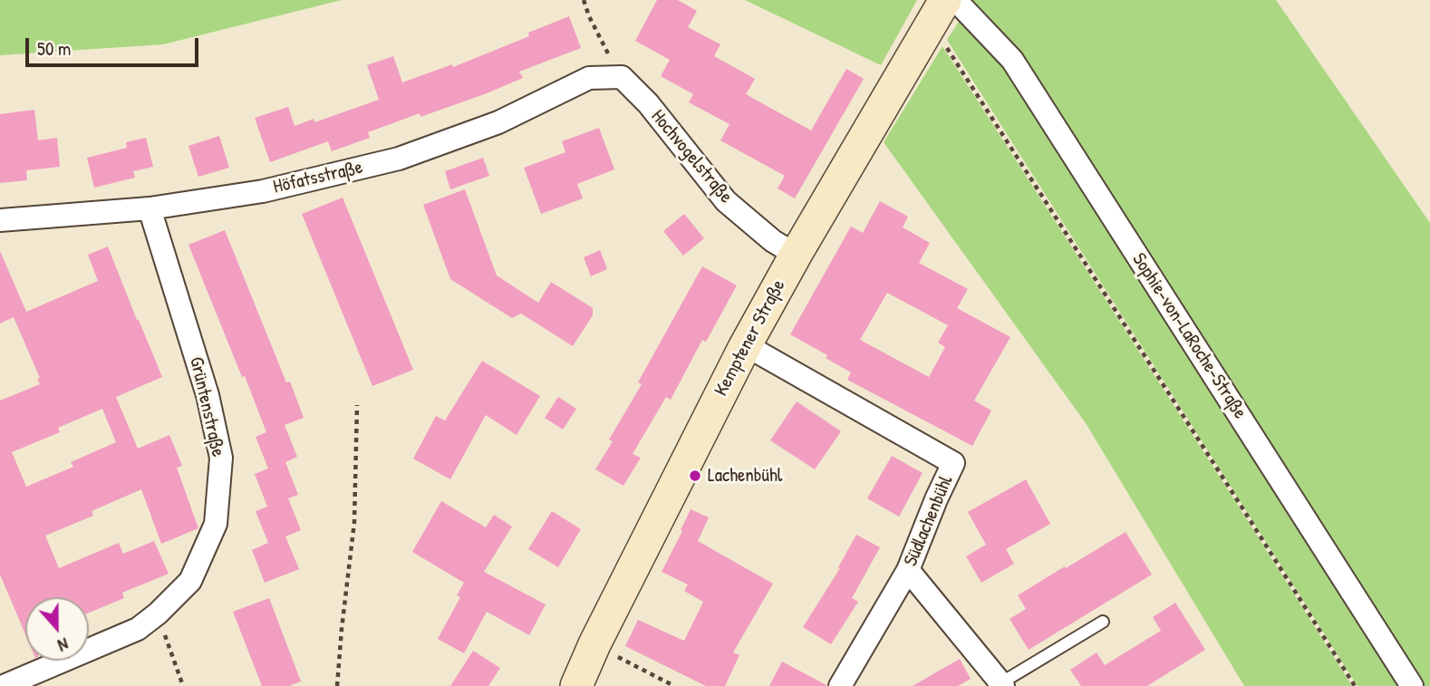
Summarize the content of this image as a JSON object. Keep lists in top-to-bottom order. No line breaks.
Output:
{"streets":{"main road":["Kemptener Straße"],"street":["Hochvogelstraße","Höfatsstraße","Sophie-von-LaRoche-Straße","Grüntenstraße","Südlachenbühl"]},"crossings":[["Hochvogelstraße","Höfatsstraße"],["Hochvogelstraße","Kemptener Straße"],["Höfatsstraße","Grüntenstraße"],["Kemptener Straße","Südlachenbühl"]],"places":["Lachenbühl"],"scale_bar":"50 m","north":"bottom"}
